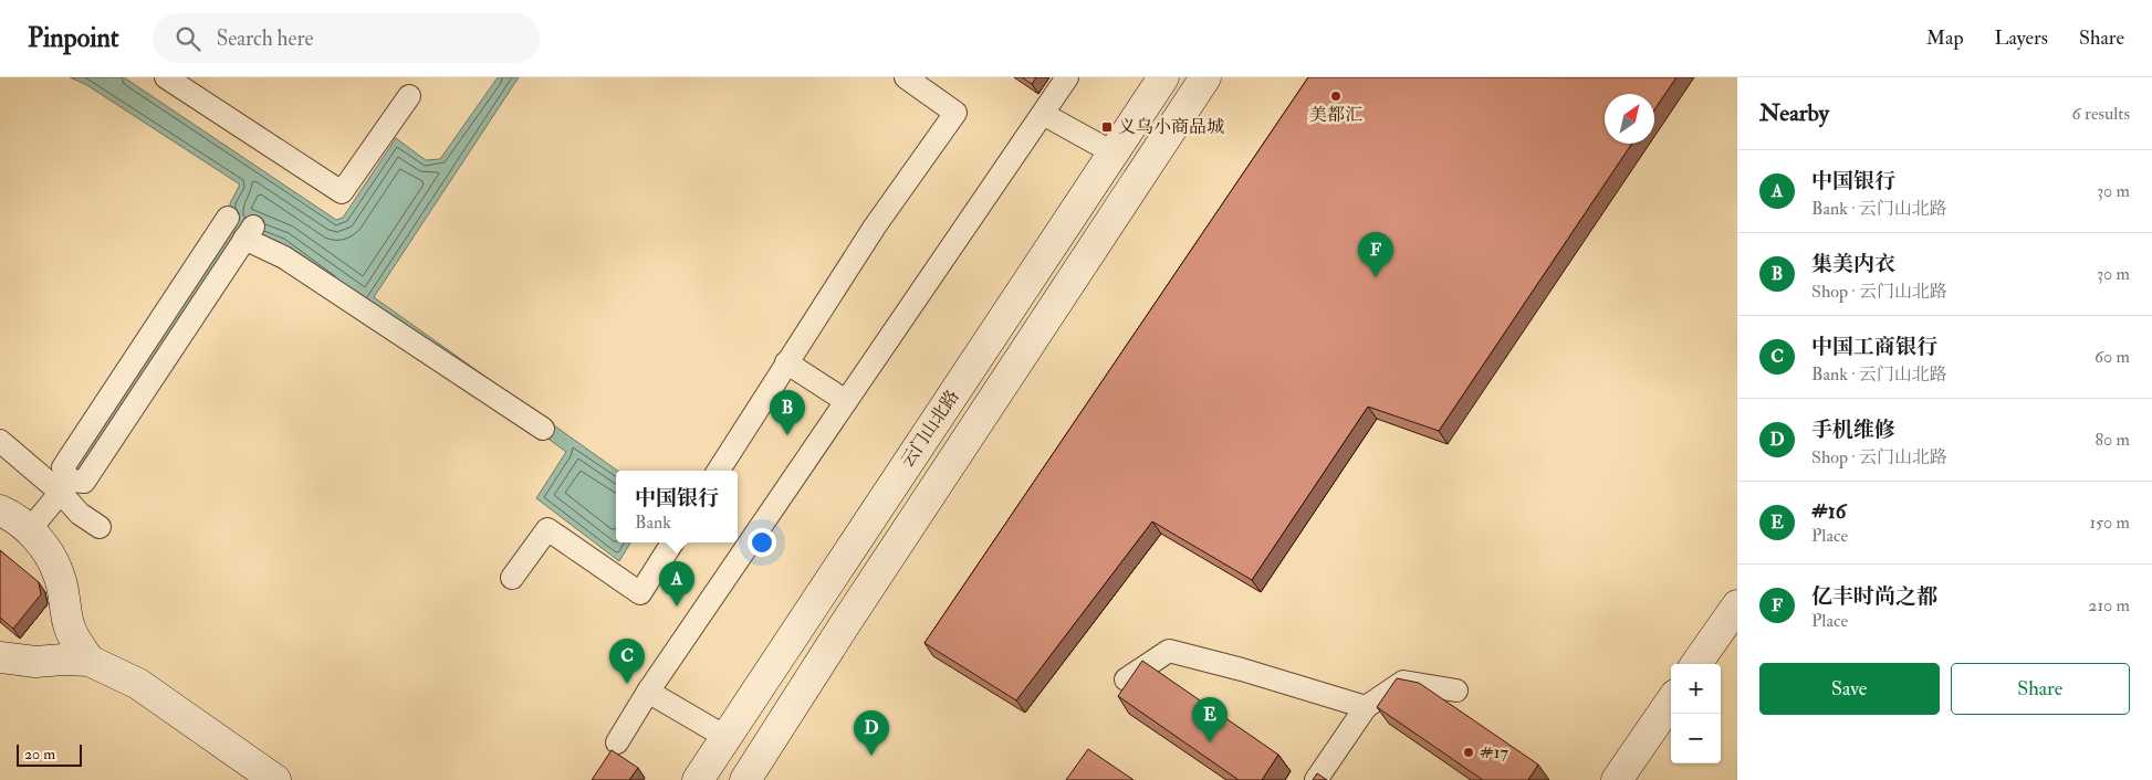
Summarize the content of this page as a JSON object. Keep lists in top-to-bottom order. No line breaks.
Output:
{"streets":{"main road":["云门山北路"]},"places":{"other":["美都汇","#17"],"transit":["义乌小商品城"]},"scale_bar":"20 m","north":"top right","page":{"header":"Pinpoint","search":"Search here","nav":["Map","Layers","Share"],"heading":["Nearby","6 results"],"list":[{"mark":"A","name":"中国银行","note":"Bank · 云门山北路","value":"30 m"},{"mark":"B","name":"集美内衣","note":"Shop · 云门山北路","value":"30 m"},{"mark":"C","name":"中国工商银行","note":"Bank · 云门山北路","value":"60 m"},{"mark":"D","name":"手机维修","note":"Shop · 云门山北路","value":"80 m"},{"mark":"E","name":"#16","note":"Place","value":"150 m"},{"mark":"F","name":"亿丰时尚之都","note":"Place","value":"210 m"}],"pins":["F","B","A","C","E","D"],"popup":["中国银行","Bank"],"buttons":["Save","Share"],"map_buttons":["+","−"],"scale":"20 m"}}
